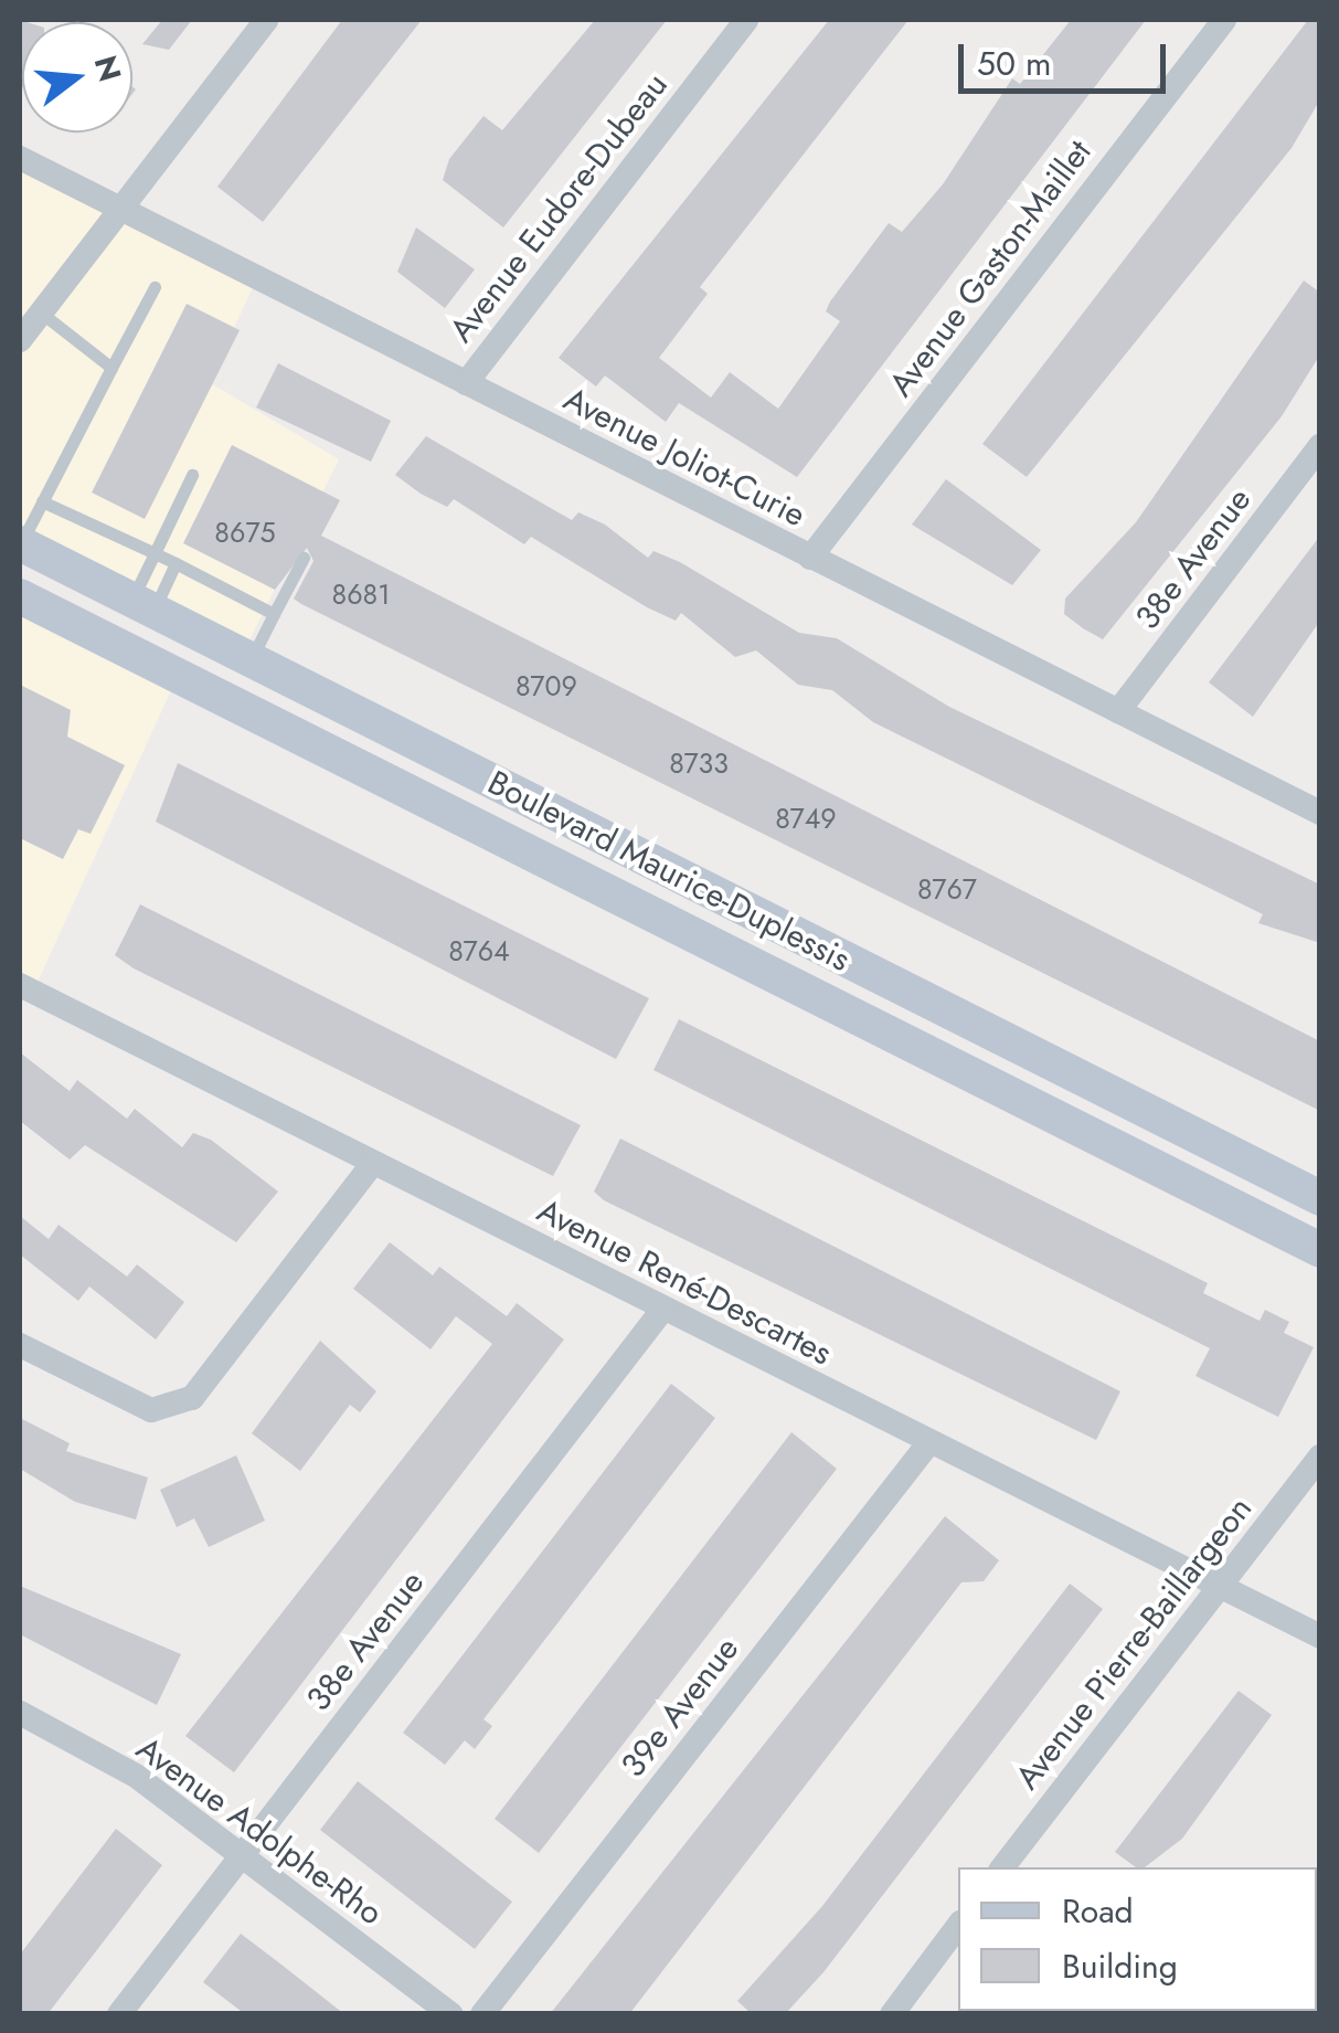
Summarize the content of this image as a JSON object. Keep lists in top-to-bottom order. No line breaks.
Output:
{"streets":{"street":["Avenue Eudore-Dubeau","Avenue Gaston-Maillet","Avenue Joliot-Curie","38e Avenue","Boulevard Maurice-Duplessis","Avenue René-Descartes","Avenue Pierre-Baillargeon","39e Avenue","Avenue Adolphe-Rho"]},"crossings":[["Avenue Eudore-Dubeau","Avenue Joliot-Curie"],["Avenue Gaston-Maillet","Avenue Joliot-Curie"],["Avenue Joliot-Curie","38e Avenue"],["38e Avenue","Avenue René-Descartes"],["38e Avenue","Avenue Adolphe-Rho"],["Avenue René-Descartes","Avenue Pierre-Baillargeon"],["Avenue René-Descartes","39e Avenue"]],"house_numbers":["8675","8681","8709","8733","8749","8767","8764"],"legend":["Road","Building"],"scale_bar":"50 m","north":"right"}
